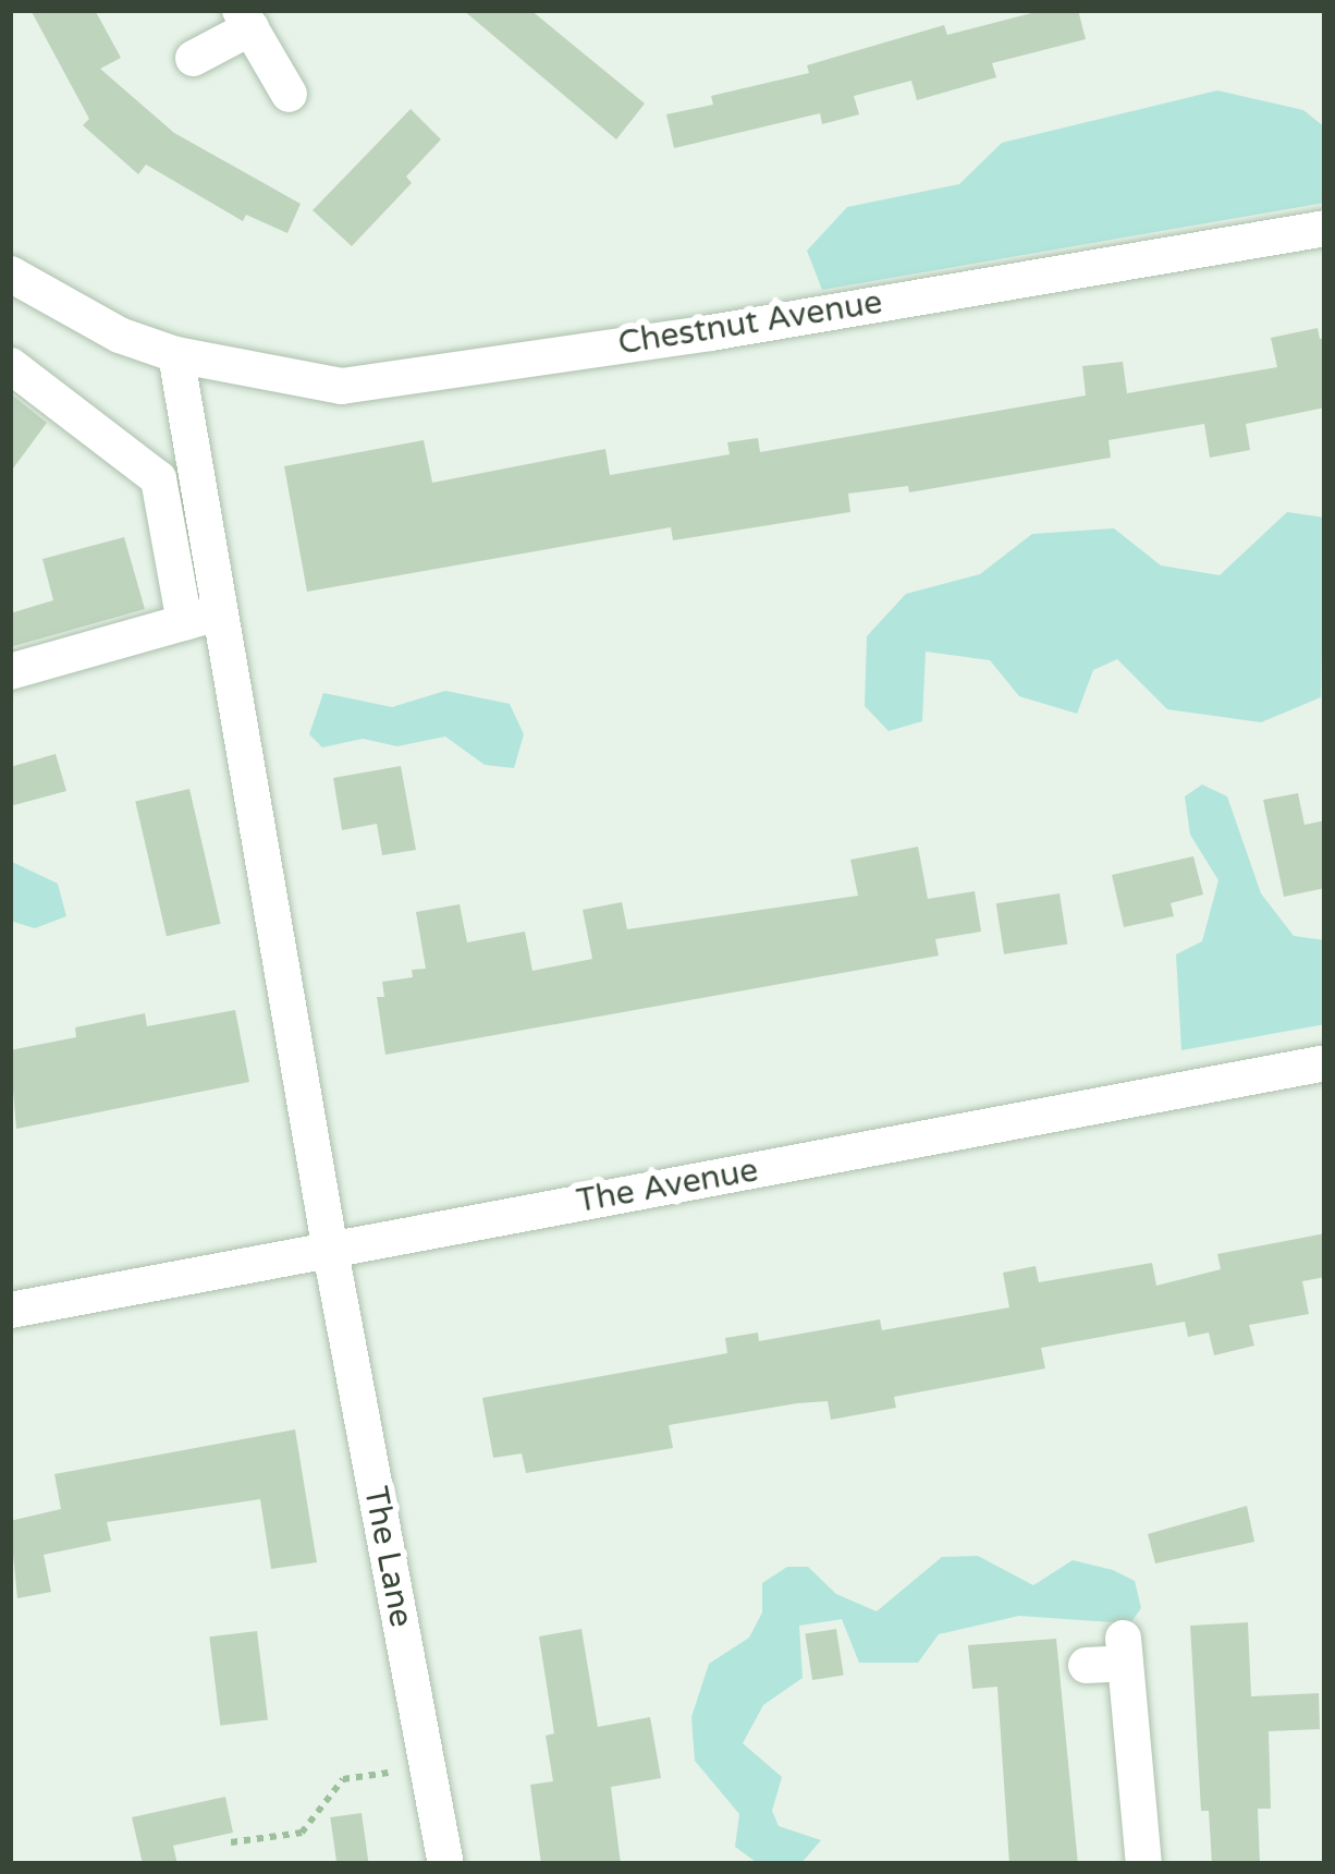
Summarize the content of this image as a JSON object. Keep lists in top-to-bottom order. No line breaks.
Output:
{"streets":{"street":["Chestnut Avenue","The Avenue","The Lane"]},"crossings":[["The Avenue","The Lane"]]}
